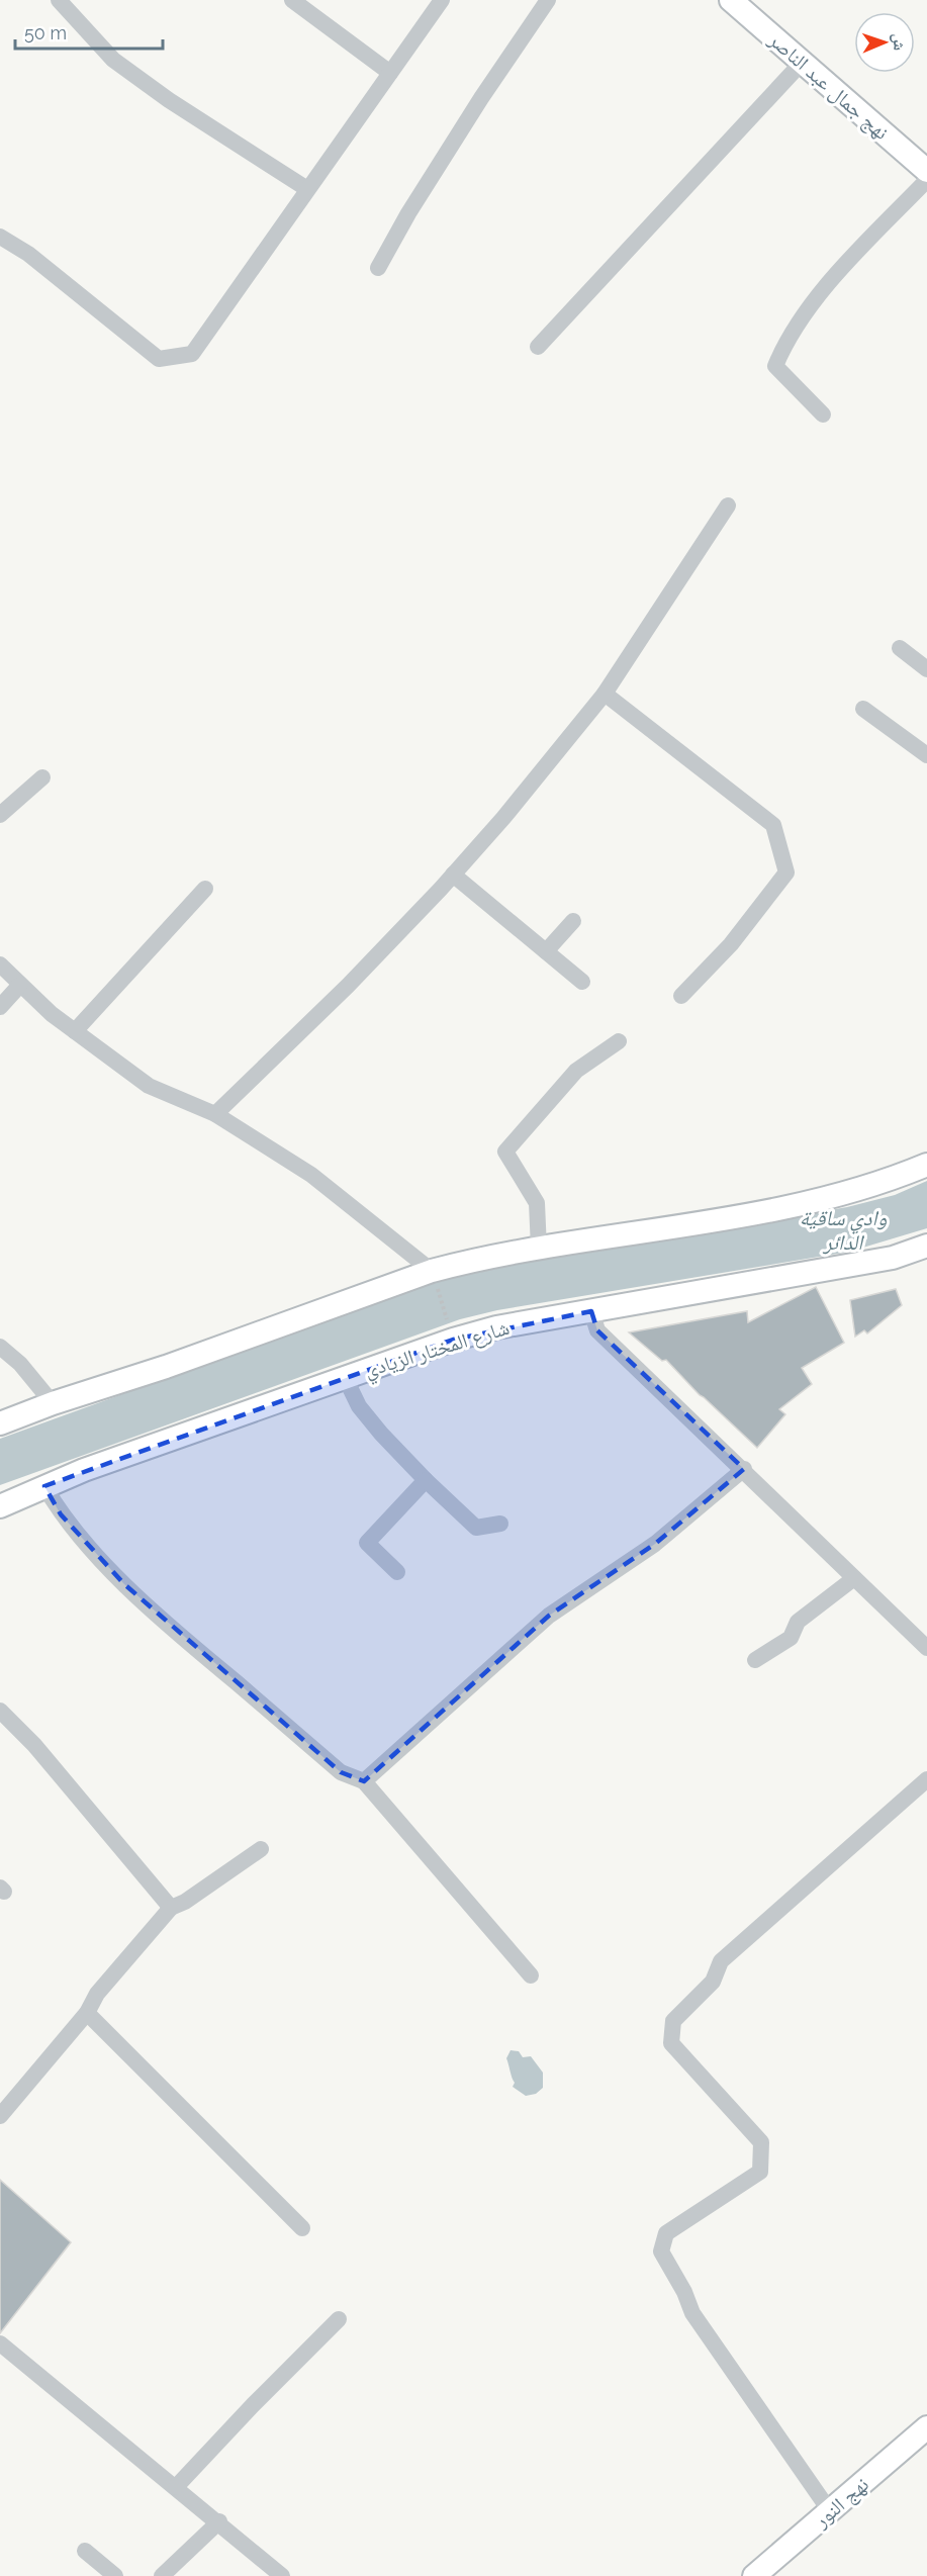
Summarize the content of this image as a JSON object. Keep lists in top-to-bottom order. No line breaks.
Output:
{"streets":{"street":["نهج جمال عبد الناصر","شارع المختار الزيادي","نهج النور"]},"water":["وادي ساقية الدائر"],"scale_bar":"50 m","north":"right"}
